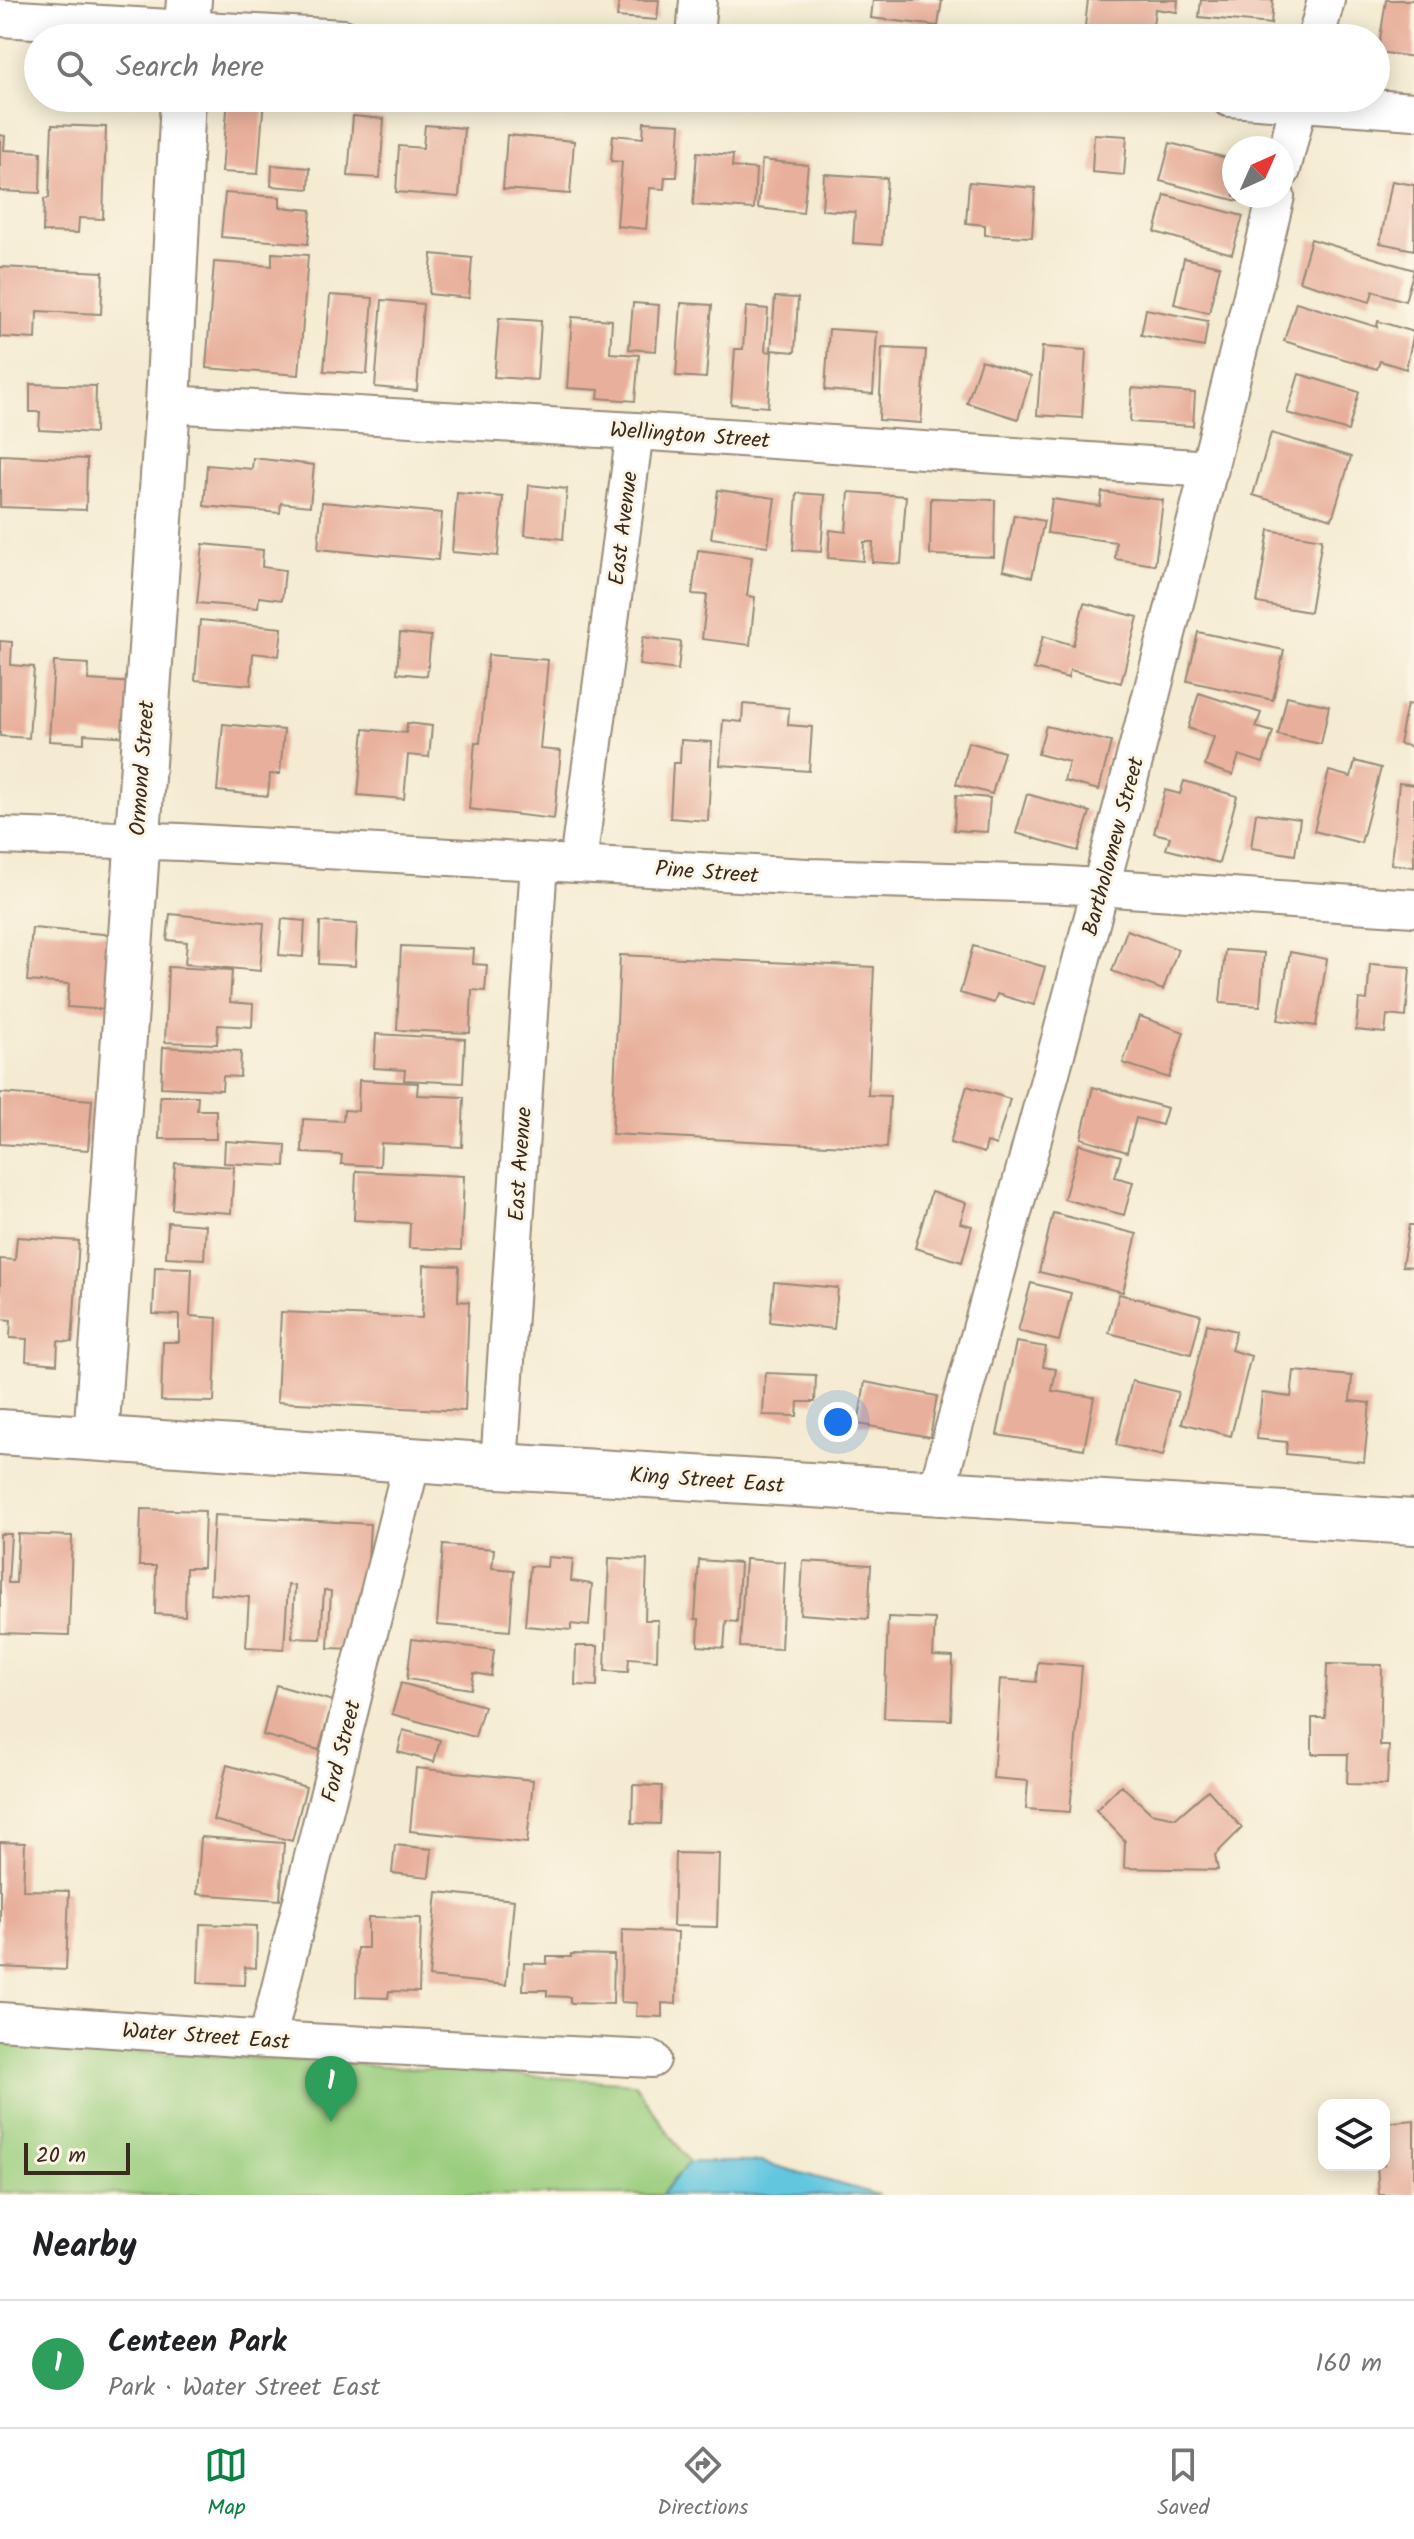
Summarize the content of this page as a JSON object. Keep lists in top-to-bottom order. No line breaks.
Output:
{"streets":{"main road":["Ormond Street","King Street East"],"street":["Wellington Street","East Avenue","Bartholomew Street","Pine Street","Ford Street","Water Street East"]},"crossings":[["Wellington Street","East Avenue"],["Wellington Street","Ormond Street"],["Wellington Street","Bartholomew Street"],["East Avenue","Pine Street"],["East Avenue","King Street East"],["Ormond Street","Pine Street"],["Ormond Street","King Street East"],["Bartholomew Street","Pine Street"],["Bartholomew Street","King Street East"],["King Street East","Ford Street"],["Ford Street","Water Street East"]],"scale_bar":"20 m","north":"top right","page":{"search":"Search here","pins":"1","scale":"20 m","heading":"Nearby","list":[{"mark":"1","name":"Centeen Park","note":"Park · Water Street East","value":"160 m"}],"nav":["Map","Directions","Saved"]}}
